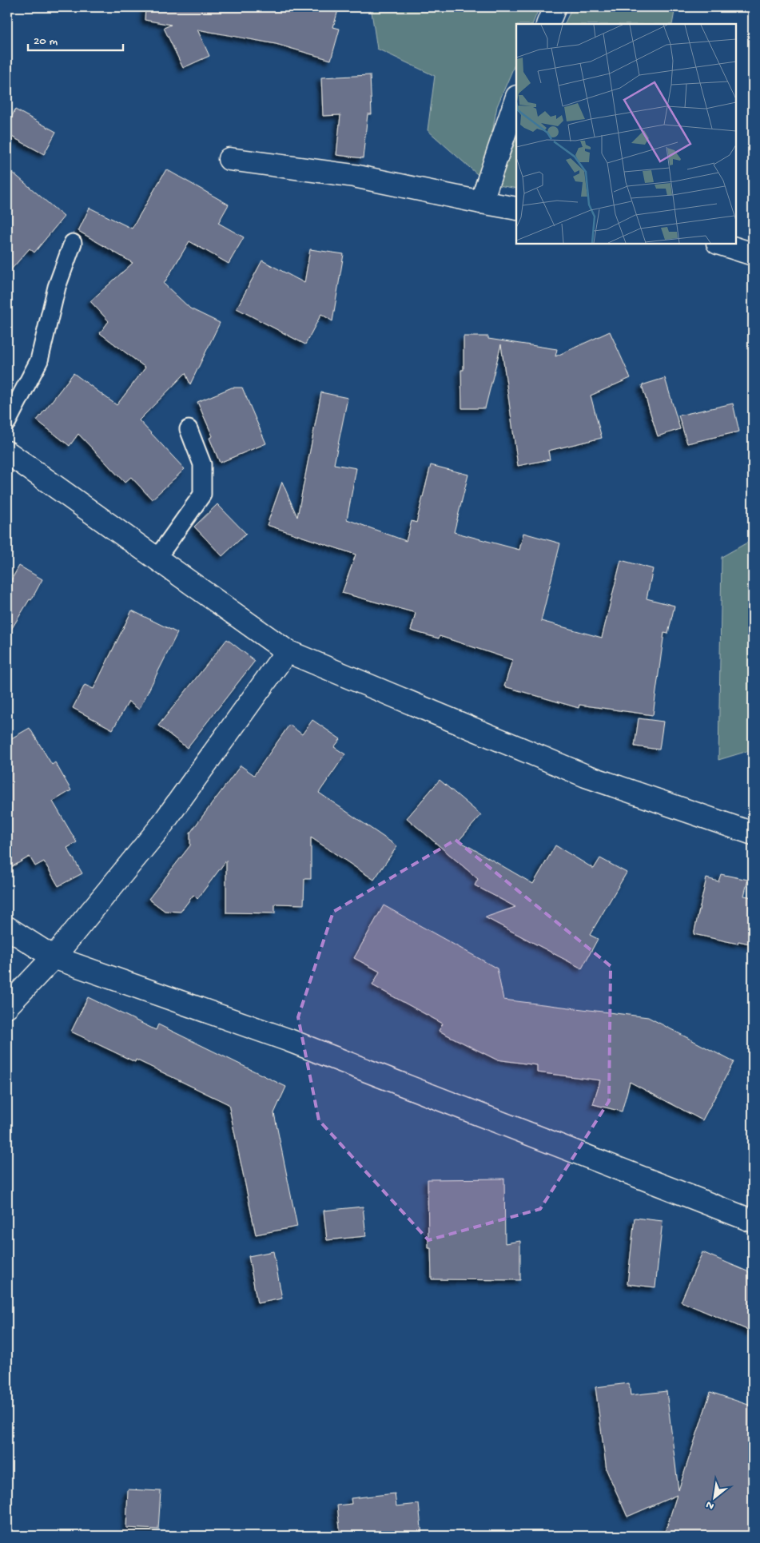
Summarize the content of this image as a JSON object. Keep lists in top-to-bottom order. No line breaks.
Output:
{"scale_bar":"20 m","north":"bottom left"}
